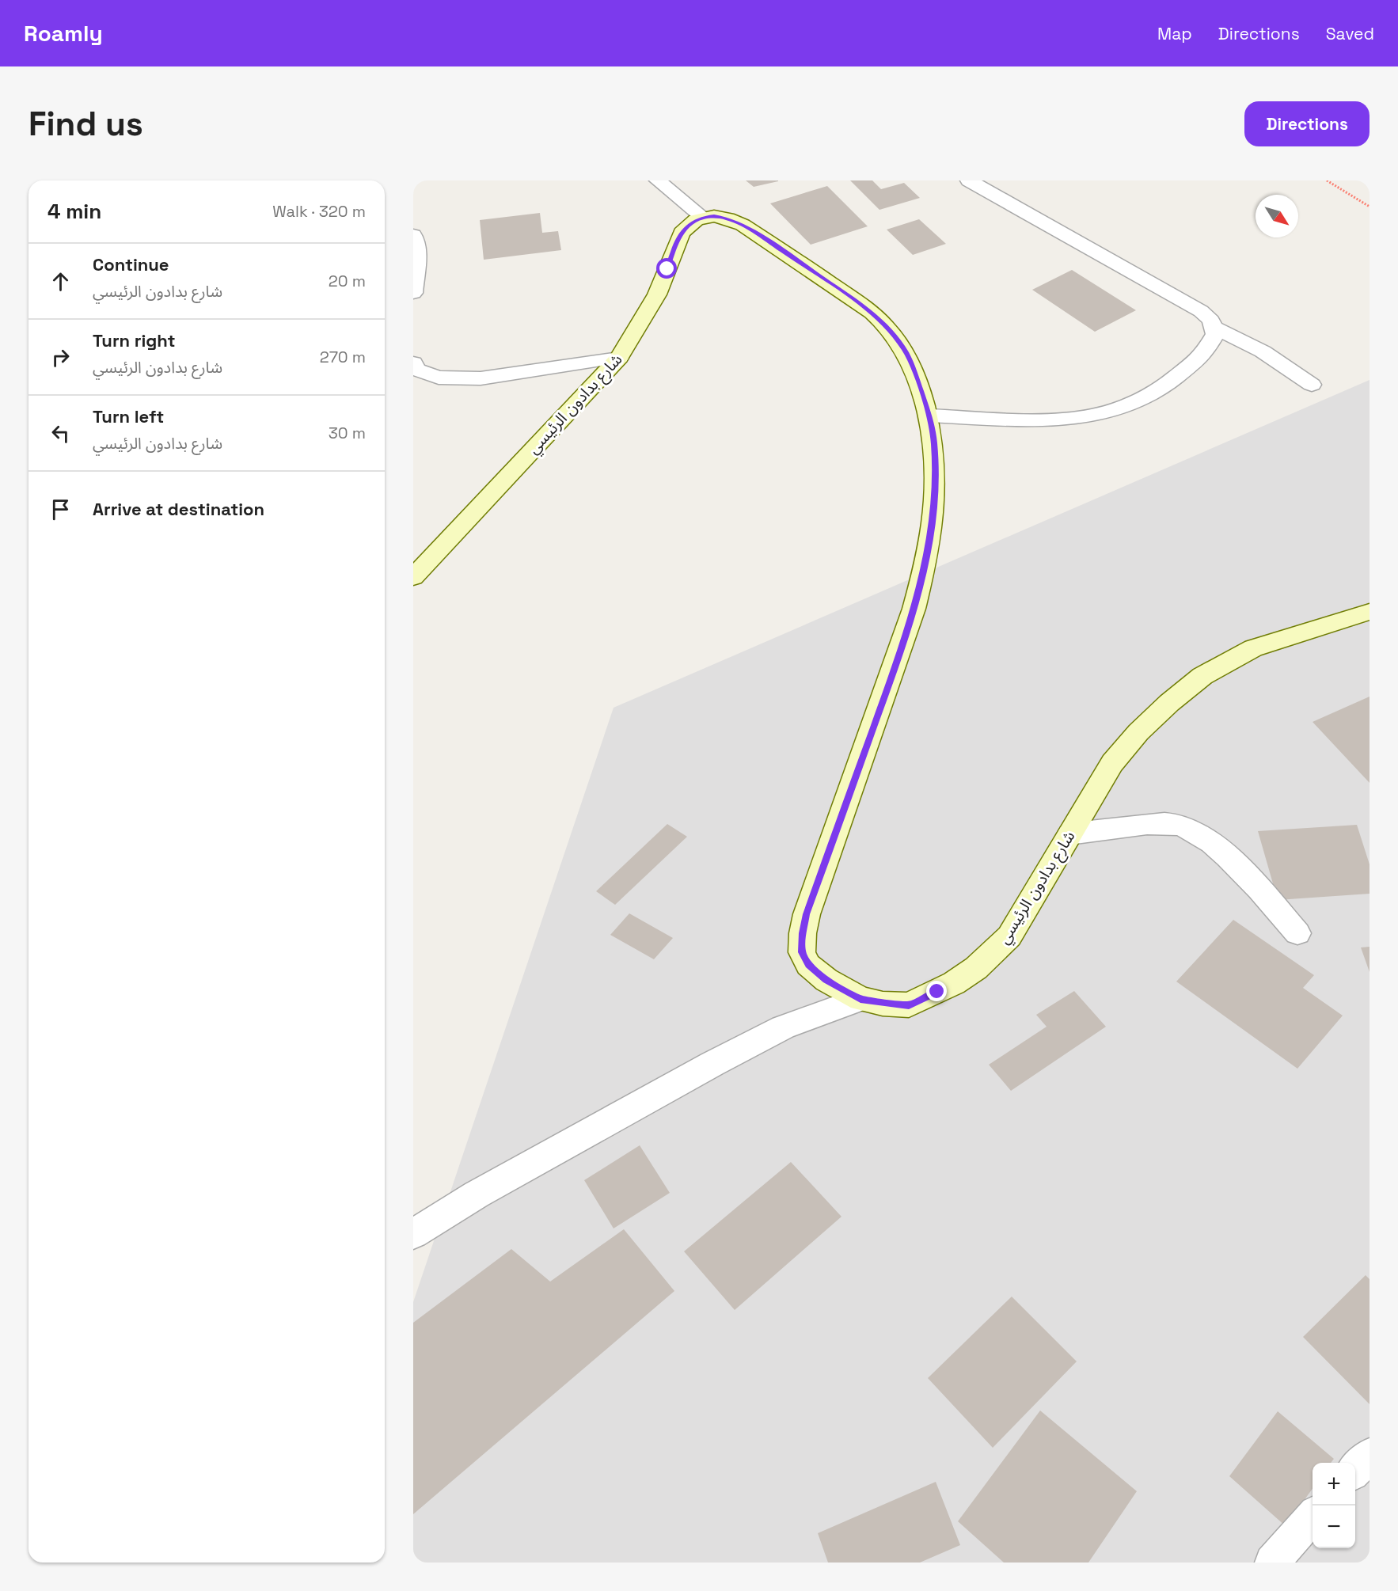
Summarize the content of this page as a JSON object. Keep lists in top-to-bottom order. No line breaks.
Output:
{"streets":{"main road":["شارع بدادون الرئيسي"]},"north":"bottom right","page":{"header":"Roamly","nav":["Map","Directions","Saved"],"buttons":"Directions","title":"Find us","heading":["4 min","Walk · 320 m"],"list":[["Continue","شارع بدادون الرئيسي","20 m"],["Turn right","شارع بدادون الرئيسي","270 m"],["Turn left","شارع بدادون الرئيسي","30 m"],"Arrive at destination"],"map_buttons":["+","−"]}}
